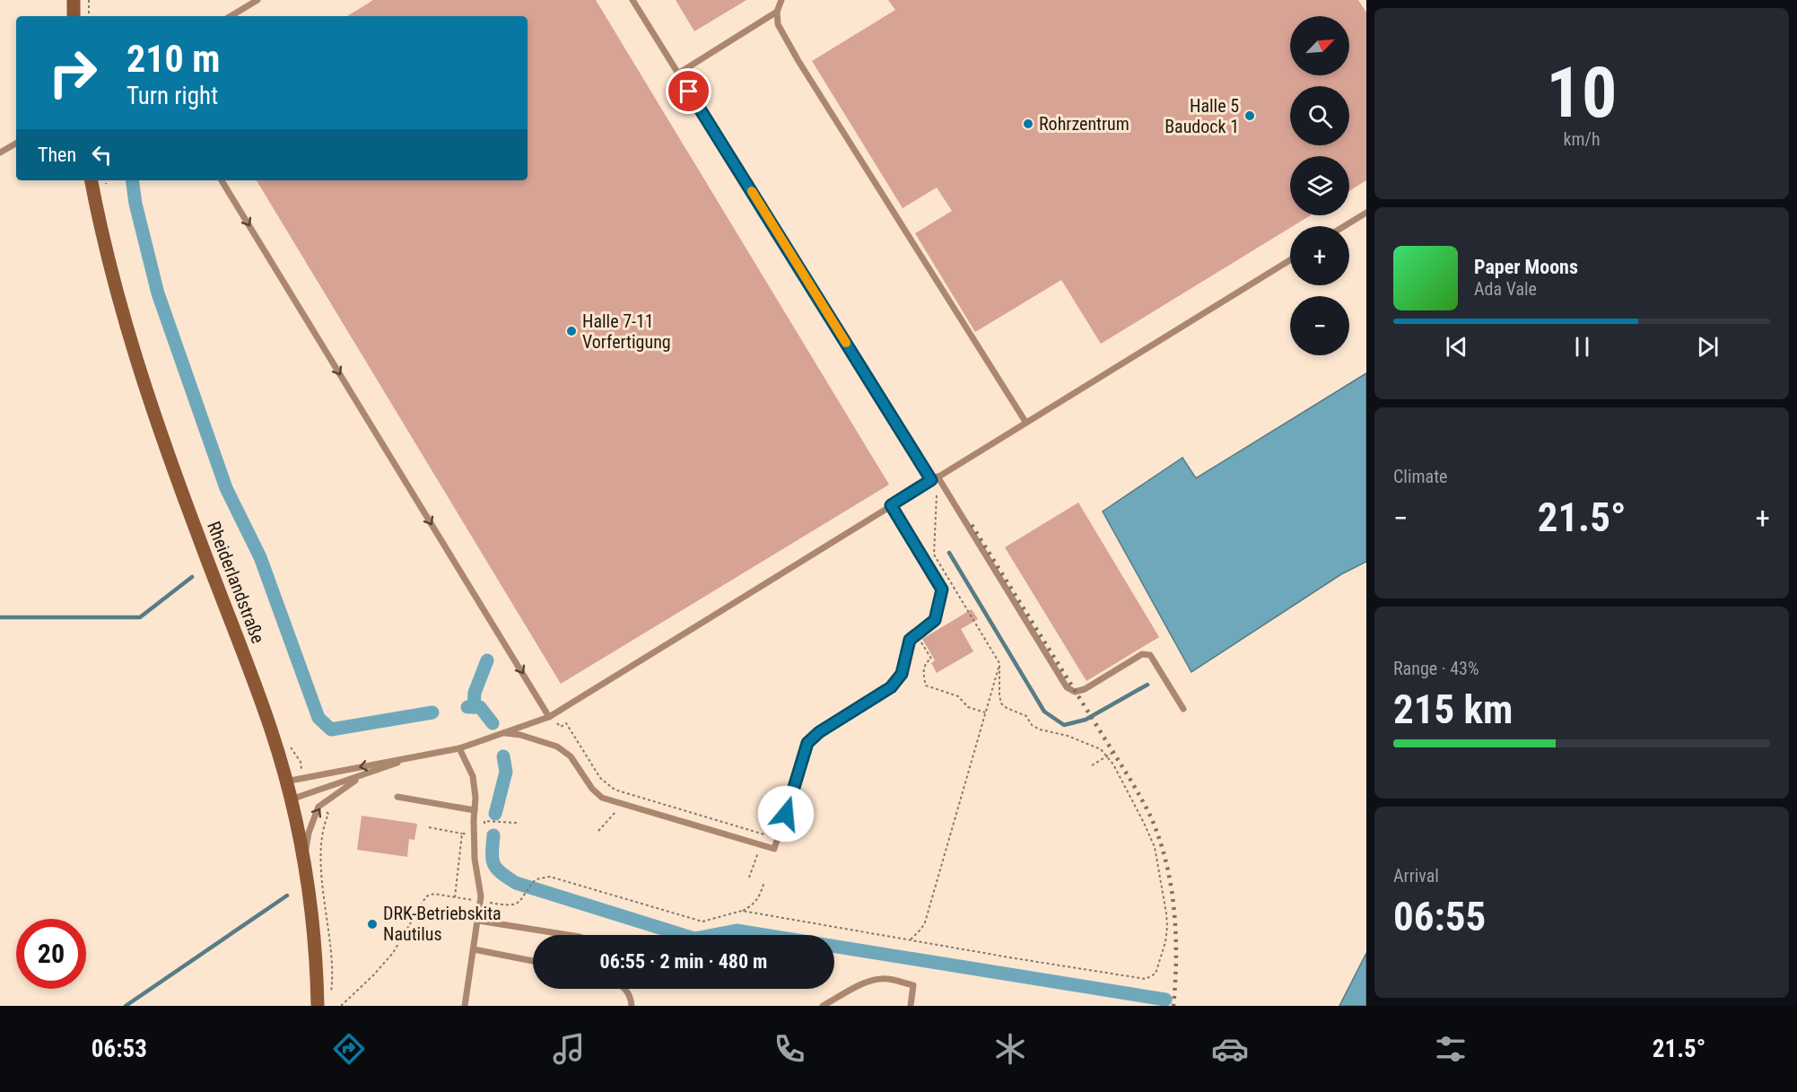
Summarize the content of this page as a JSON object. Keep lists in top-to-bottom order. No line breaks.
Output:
{"streets":{"main road":["Rheiderlandstraße"]},"places":["Halle 5 Baudock 1","Rohrzentrum","Halle 7-11 Vorfertigung","DRK-Betriebskita Nautilus"],"north":"top right","page":{"tile":[["10","km/h"],"Climate",["Range · 43%","215 km"],["Arrival","06:55"]],"map_buttons":["+","−"],"turn":["210 m","Turn right"],"then":"Then","song":["Paper Moons","Ada Vale"],"heat":["−","21.5°","+"],"limit":"20","trip":"06:55 · 2 min · 480 m","tabs":["06:53","21.5°"]}}
